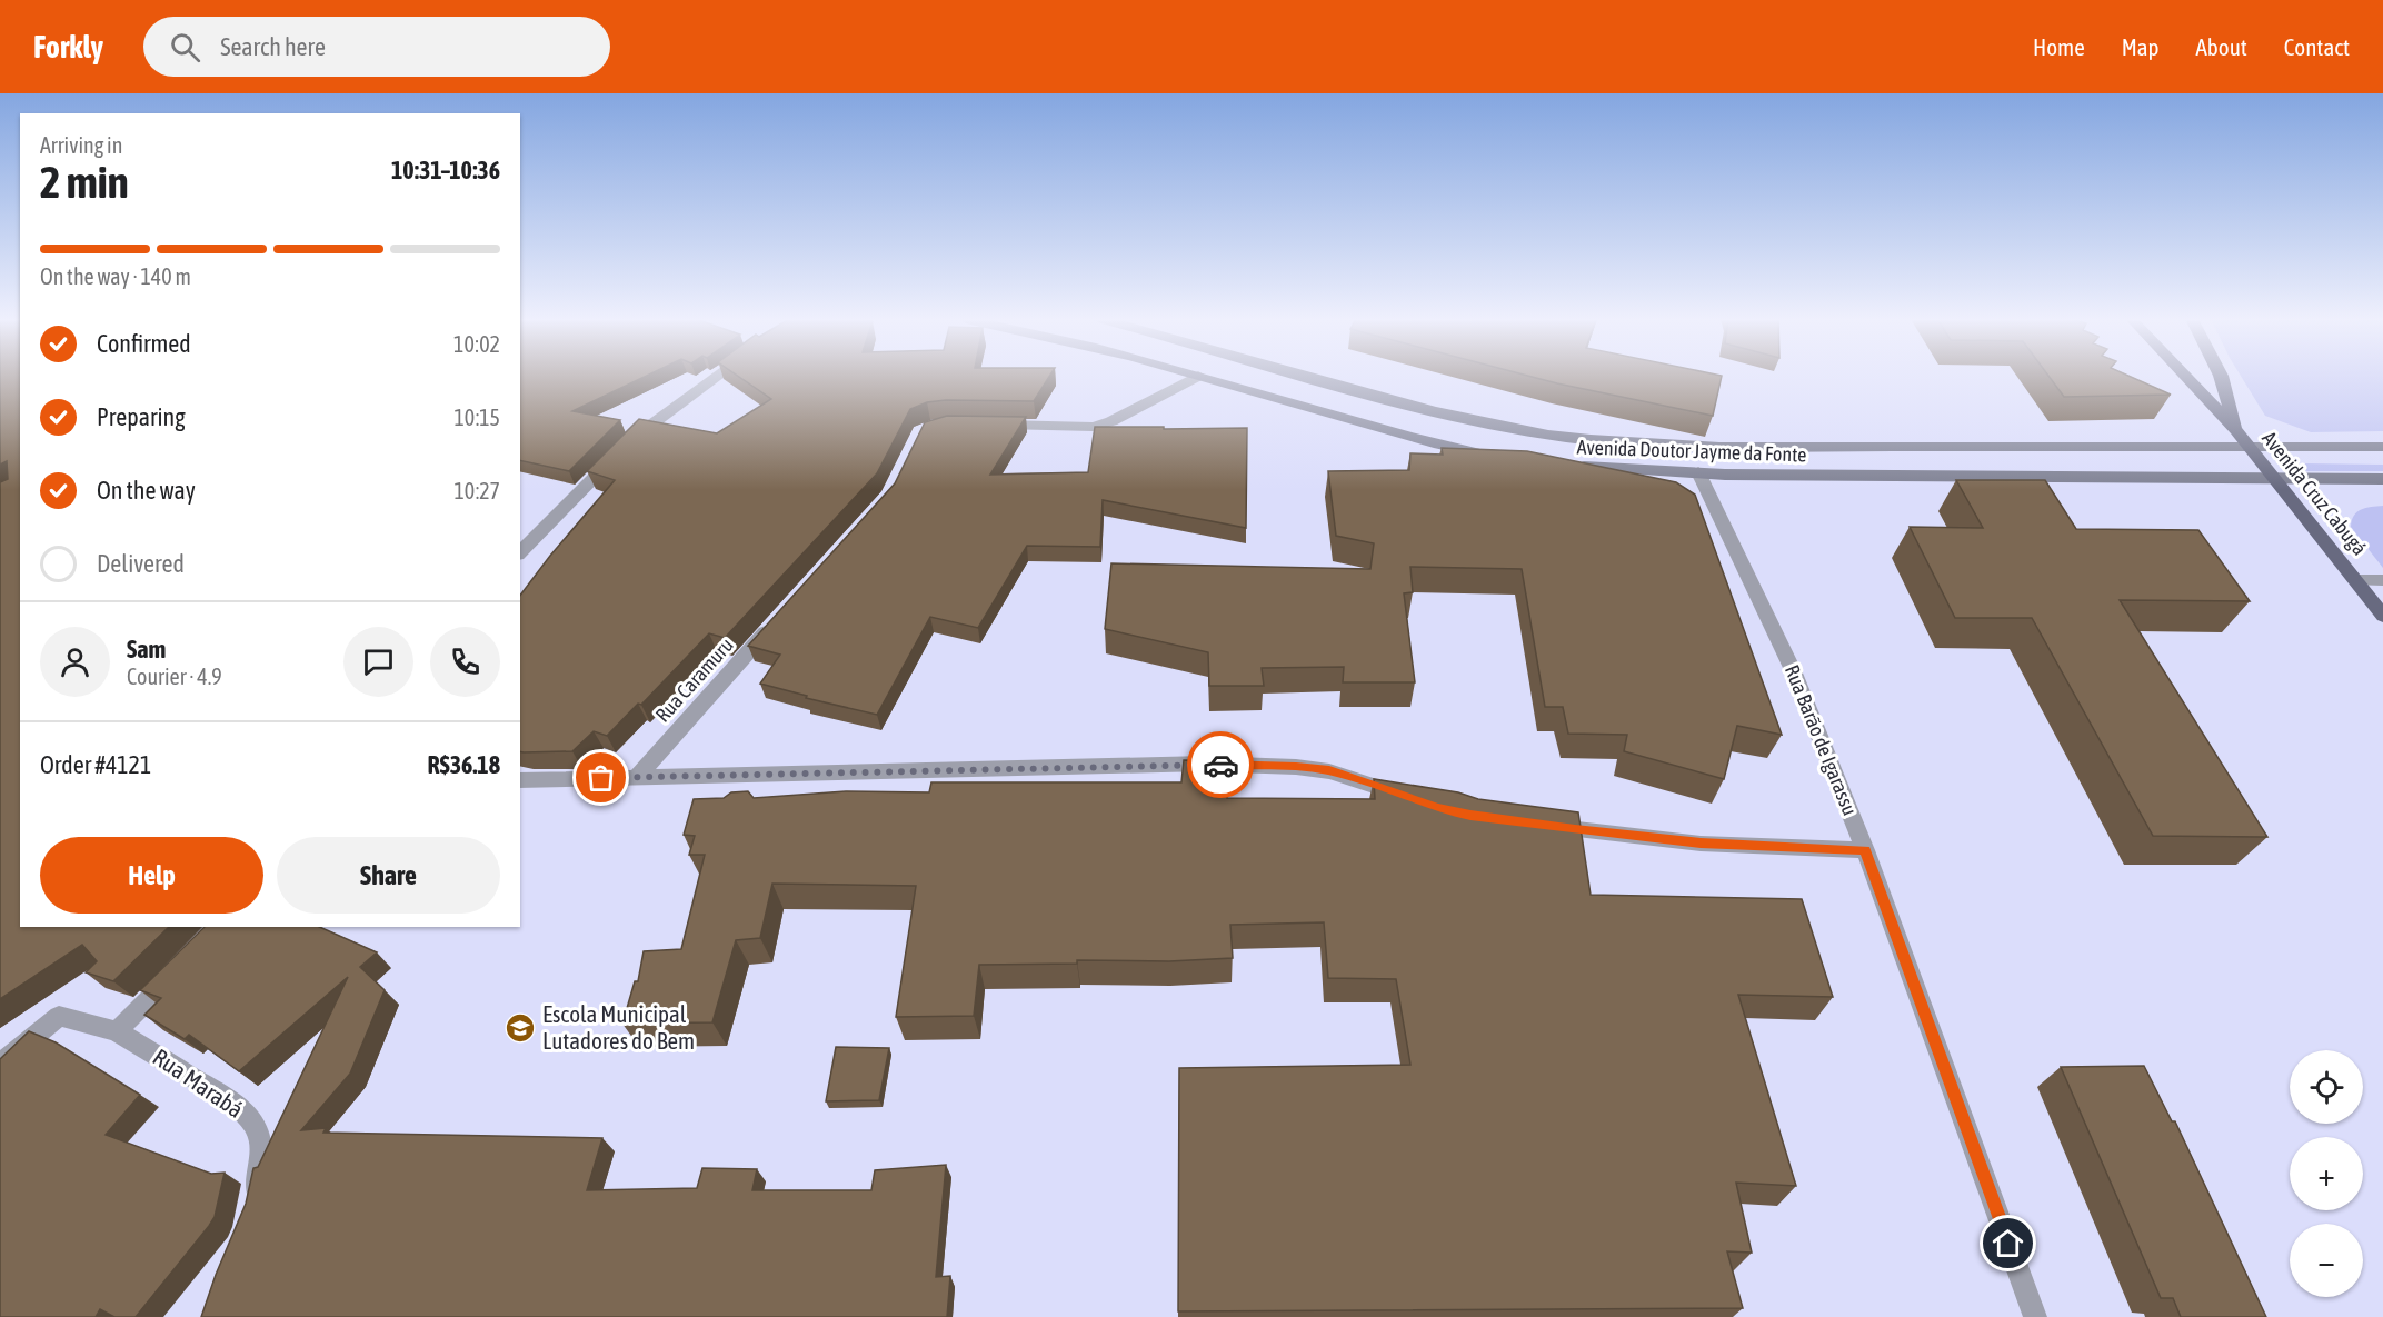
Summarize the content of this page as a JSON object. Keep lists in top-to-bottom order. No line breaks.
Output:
{"streets":{"main road":["Avenida Doutor Jayme da Fonte","Avenida Cruz Cabugá"],"street":["Rua Caramuru","Rua Barão de Igarassu","Rua Marabá"]},"crossings":[["Avenida Doutor Jayme da Fonte","Avenida Cruz Cabugá"],["Avenida Doutor Jayme da Fonte","Rua Barão de Igarassu"]],"places":{"school or university":["Escola Municipal Lutadores do Bem"]},"page":{"header":"Forkly","search":"Search here","nav":["Home","Map","About","Contact"],"heading":["2 min","Arriving in","10:31–10:36"],"panel":["Sam","Courier · 4.9","Order #4121","R$36.18"],"bar":"On the way · 140 m","list":[["Confirmed","10:02"],["Preparing","10:15"],["On the way","10:27"],"Delivered"],"buttons":["Help","Share"],"map_buttons":["+","−"]}}
